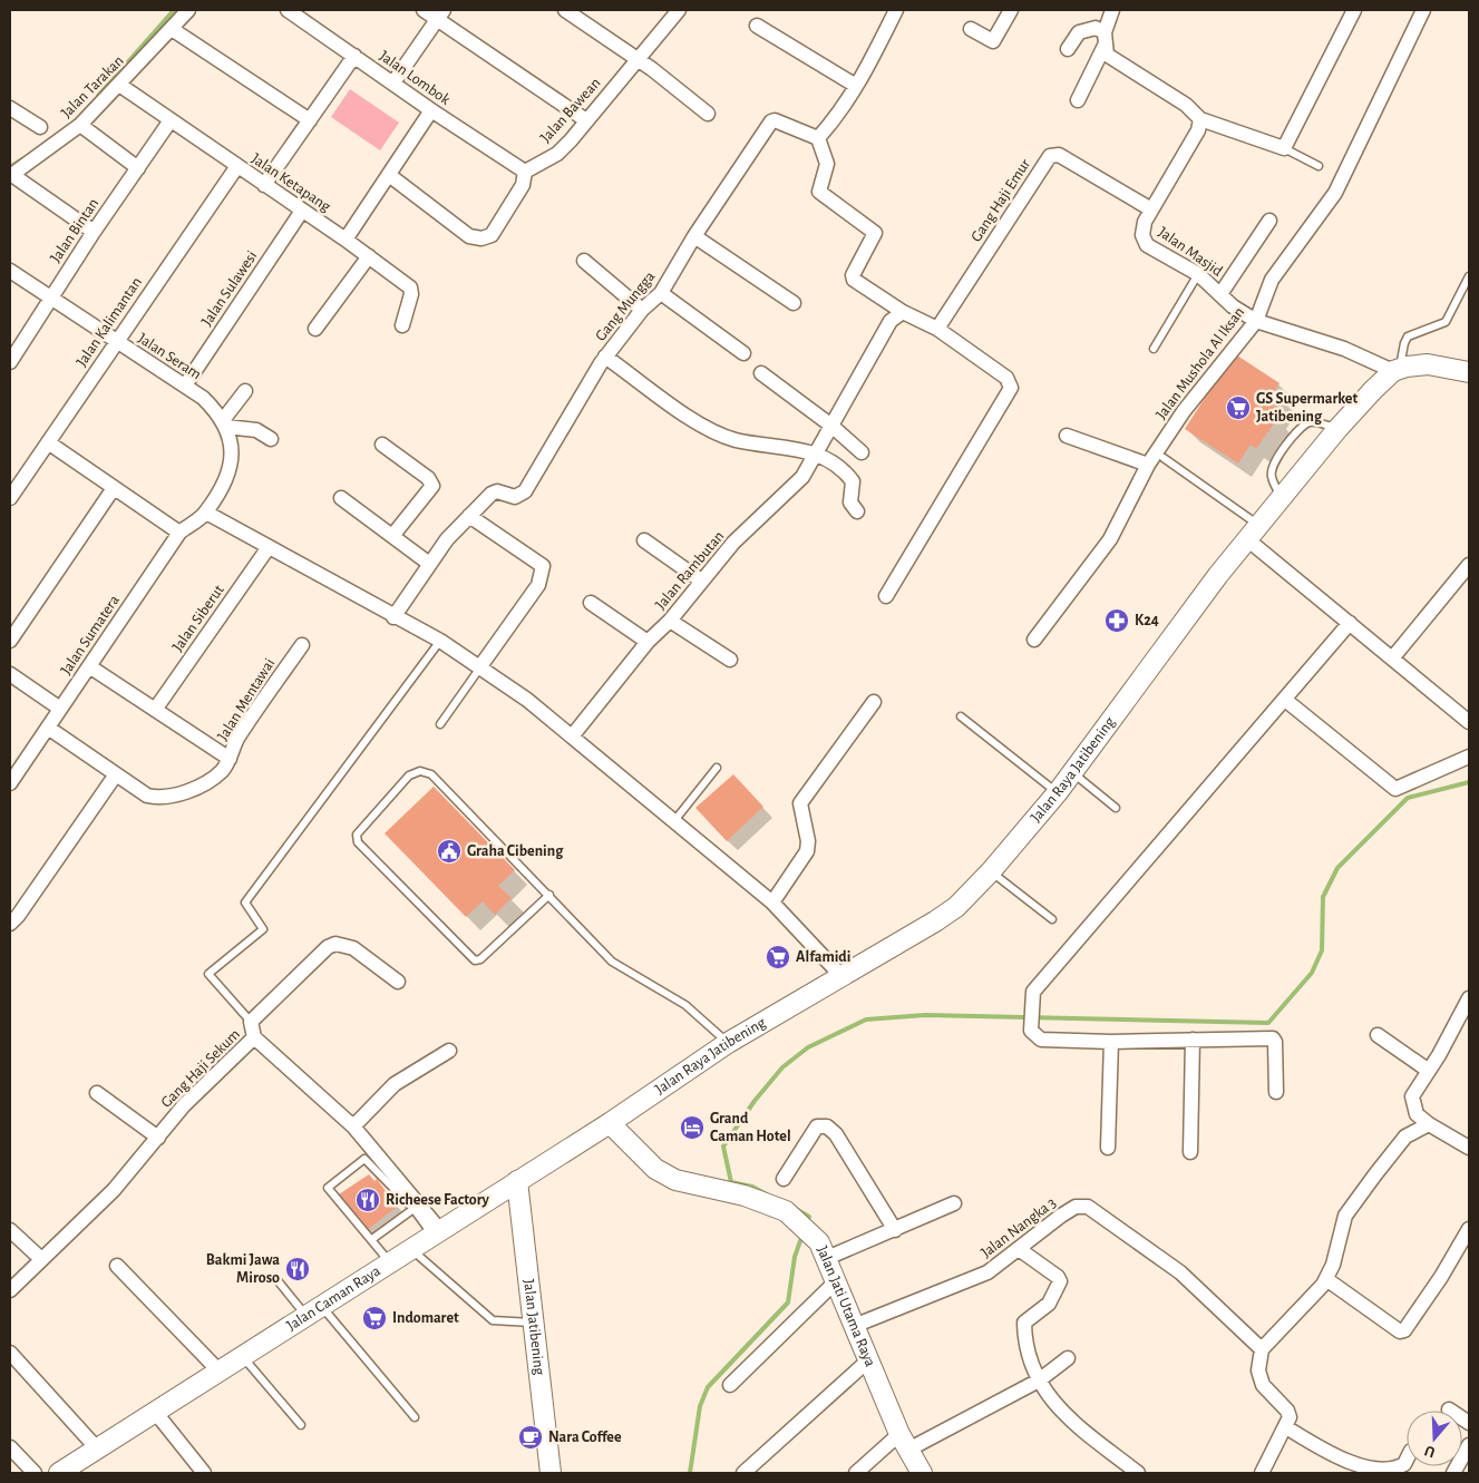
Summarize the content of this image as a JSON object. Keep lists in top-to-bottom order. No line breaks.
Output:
{"streets":{"main road":["Jalan Raya Jatibening","Jalan Caman Raya","Jalan Jati Utama Raya","Jalan Jatibening"],"street":["Jalan Lombok","Jalan Tarakan","Jalan Bawean","Jalan Ketapang","Gang Haji Emur","Jalan Bintan","Jalan Masjid","Jalan Sulawesi","Gang Mungga","Jalan Kalimantan","Jalan Seram","Jalan Mushola Al Iksan","Jalan Rambutan","Jalan Siberut","Jalan Sumatera","Jalan Mentawai","Gang Haji Sekum","Jalan Nangka 3"]},"crossings":[["Jalan Lombok","Jalan Bawean"],["Jalan Tarakan","Jalan Ketapang"],["Jalan Ketapang","Jalan Bintan"],["Jalan Ketapang","Jalan Sulawesi"],["Jalan Ketapang","Jalan Kalimantan"],["Gang Haji Emur","Jalan Masjid"],["Jalan Bintan","Jalan Seram"],["Jalan Masjid","Jalan Mushola Al Iksan"],["Jalan Masjid","Jalan Raya Jatibening"],["Jalan Sulawesi","Jalan Seram"],["Jalan Kalimantan","Jalan Seram"],["Jalan Sumatera","Jalan Mentawai"],["Jalan Raya Jatibening","Jalan Caman Raya"],["Jalan Raya Jatibening","Jalan Jati Utama Raya"],["Gang Haji Sekum","Jalan Caman Raya"],["Jalan Nangka 3","Jalan Jati Utama Raya"],["Jalan Caman Raya","Jalan Jati Utama Raya"],["Jalan Caman Raya","Jalan Jatibening"]],"places":{"supermarket":["GS Supermarket Jatibening","Alfamidi","Indomaret"],"pharmacy":["K24"],"public building":["Graha Cibening"],"hotel":["Grand Caman Hotel"],"restaurant":["Richeese Factory","Bakmi Jawa Miroso"],"cafe":["Nara Coffee"]},"north":"bottom"}
